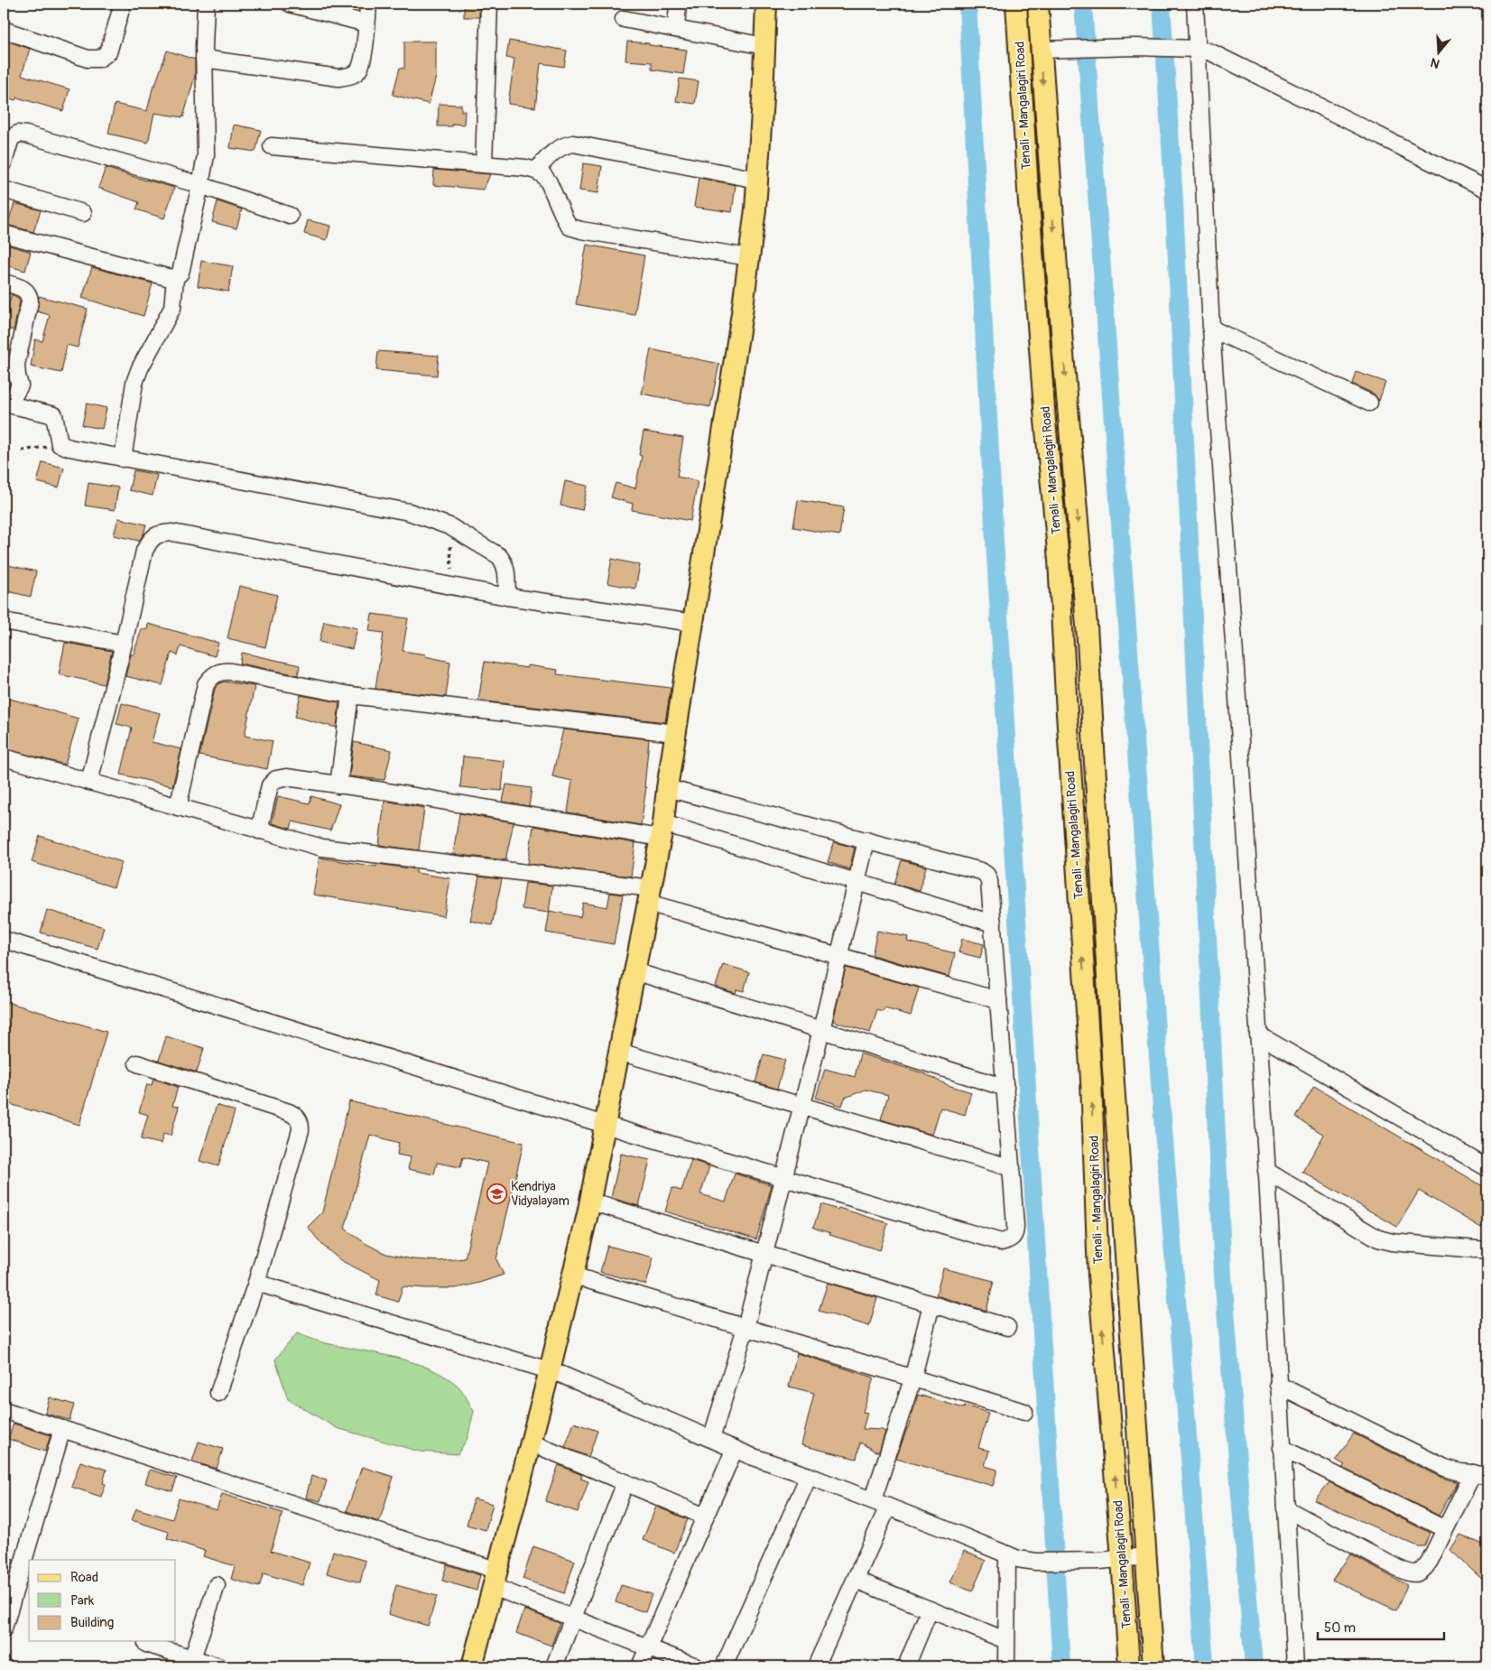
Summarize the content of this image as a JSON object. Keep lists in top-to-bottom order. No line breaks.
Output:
{"streets":{"main road":["Tenali - Mangalagiri Road"]},"places":{"school or university":["Kendriya Vidyalayam"]},"legend":["Road","Park","Building"],"scale_bar":"50 m","north":"bottom"}
